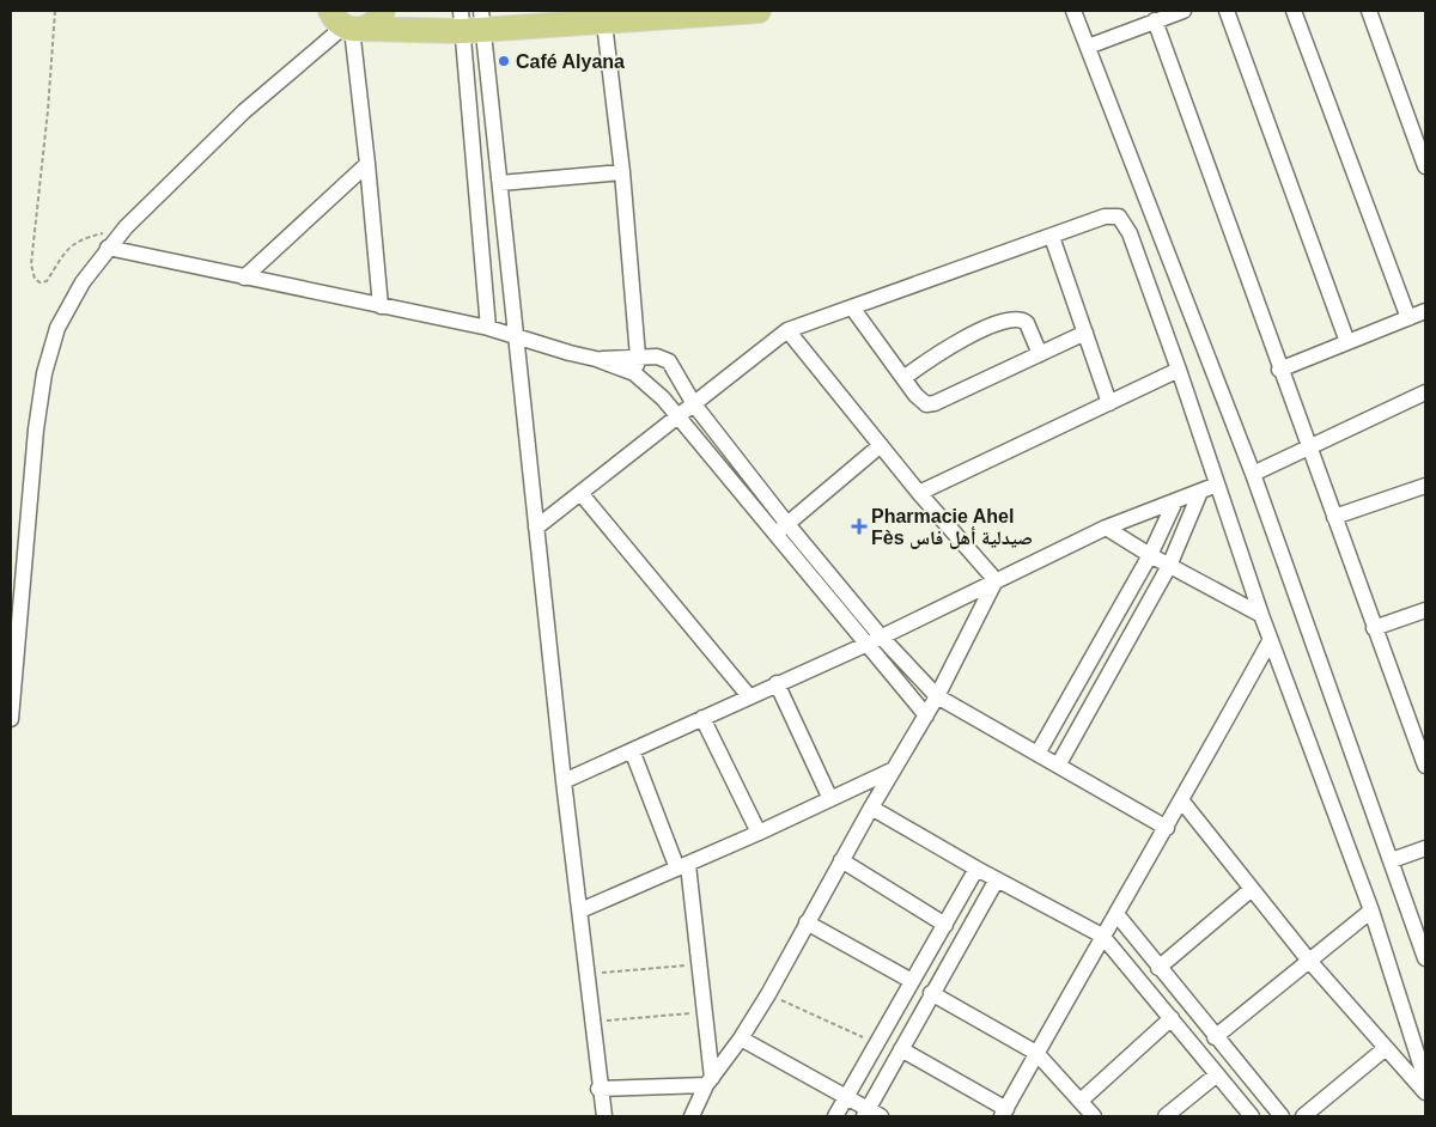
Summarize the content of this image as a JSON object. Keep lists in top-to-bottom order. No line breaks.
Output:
{"places":{"other":["Café Alyana"],"health":["Pharmacie Ahel Fès صيدلية أهل فاس"]}}
